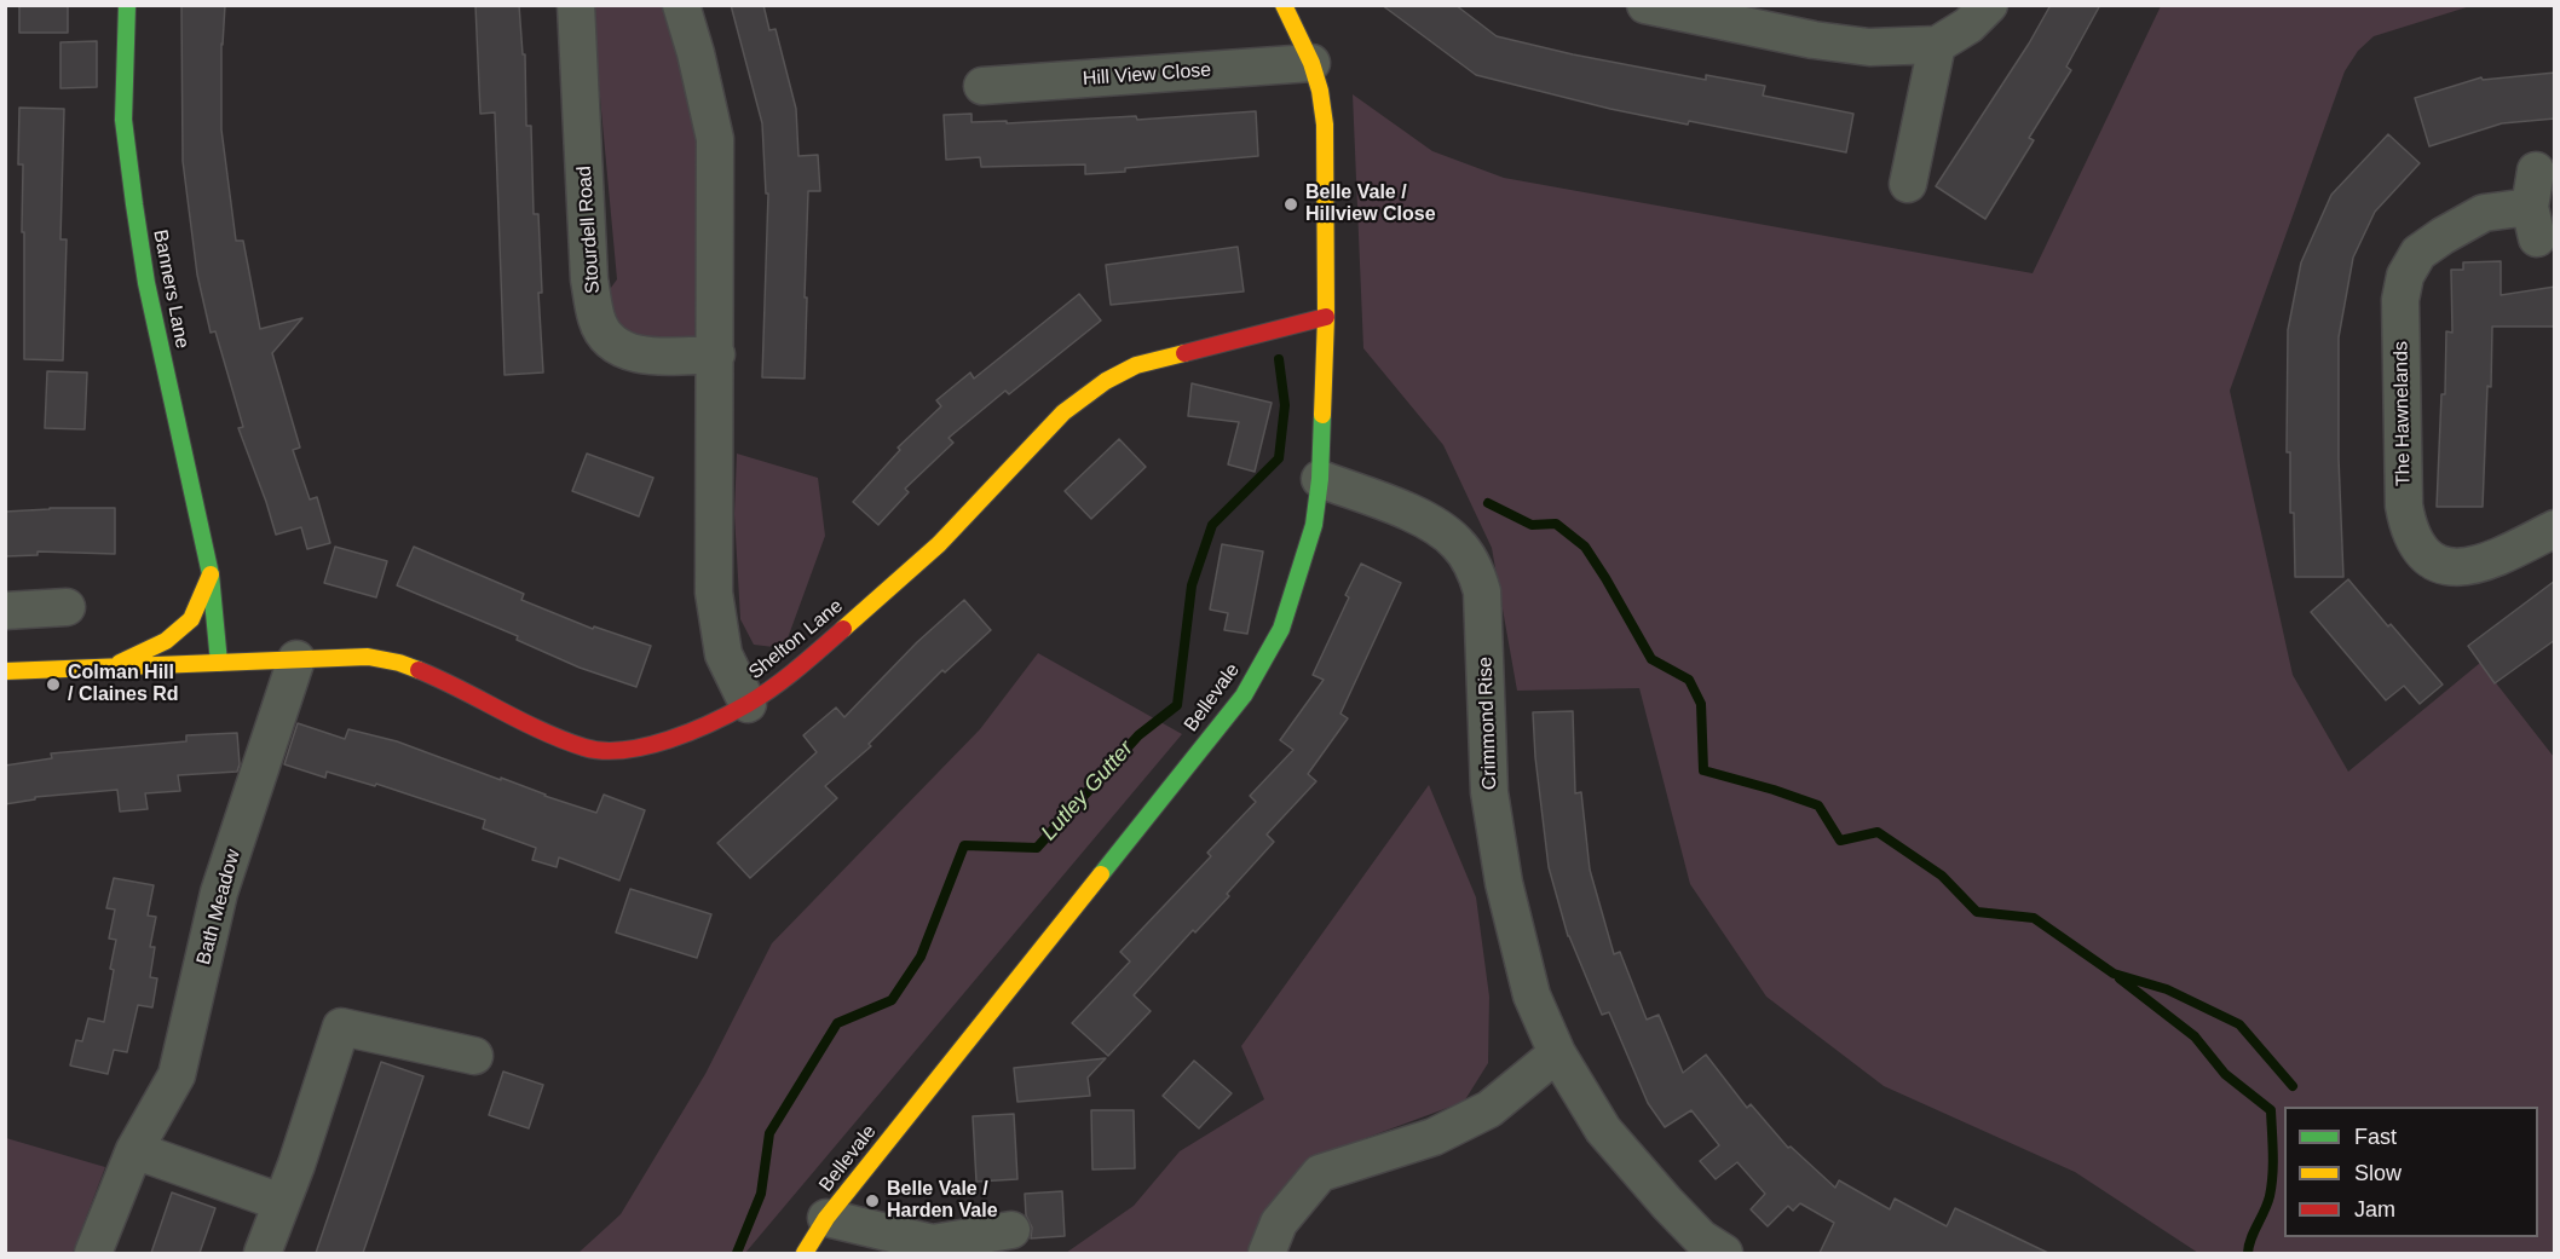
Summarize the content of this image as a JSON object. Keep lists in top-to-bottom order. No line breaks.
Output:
{"streets":{"street":["Hill View Close","Stourdell Road","Banners Lane","The Hawnelands","Shelton Lane","Bellevale","Crimmond Rise","Bath Meadow"]},"crossings":[["Hill View Close","Bellevale"],["Banners Lane","Shelton Lane"],["Shelton Lane","Bellevale"],["Shelton Lane","Bath Meadow"],["Bellevale","Crimmond Rise"]],"water":["Lutley Gutter"],"places":["Belle Vale / Hillview Close","Colman Hill / Claines Rd","Belle Vale / Harden Vale"],"legend":["Fast","Slow","Jam"]}
